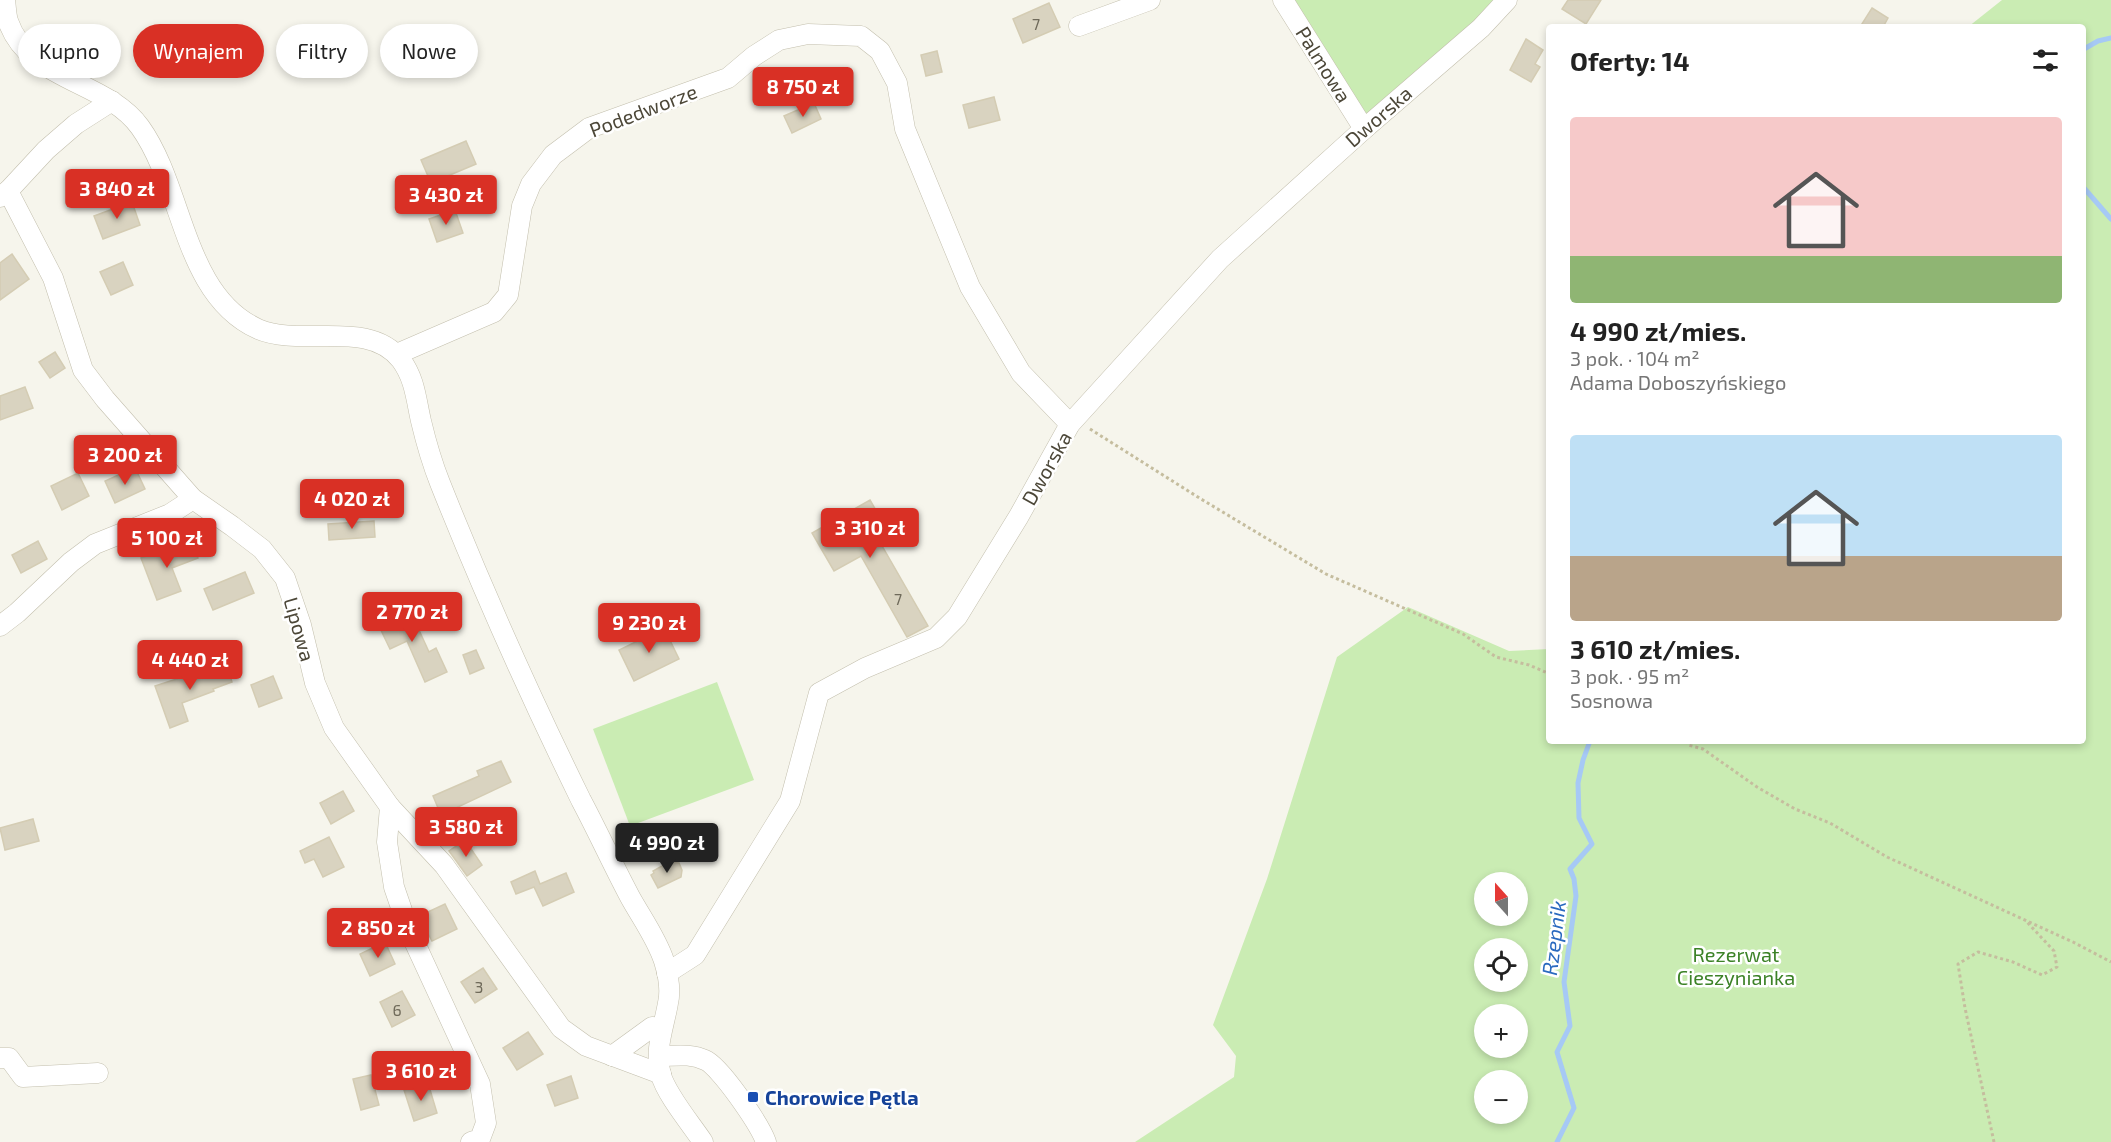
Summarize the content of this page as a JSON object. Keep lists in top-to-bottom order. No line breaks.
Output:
{"streets":{"street":["Palmowa","Podedworze","Dworska","Lipowa"]},"crossings":[["Palmowa","Dworska"],["Podedworze","Dworska"]],"water":["Rzepnik"],"parks":["Rezerwat Cieszynianka"],"places":{"transit":["Chorowice Pętla"]},"house_numbers":["7","7","3","6"],"north":"top","page":{"chip":["Kupno","Wynajem","Filtry","Nowe"],"heading":"Oferty: 14","price":["8 750 zł","3 840 zł","3 430 zł","3 200 zł","4 020 zł","3 310 zł","5 100 zł","2 770 zł","9 230 zł","4 440 zł","3 580 zł","4 990 zł","2 850 zł","3 610 zł"],"list":[{"name":"4 990 zł/mies.","note":"3 pok. · 104 m² · Adama Doboszyńskiego"},{"name":"3 610 zł/mies.","note":"3 pok. · 95 m² · Sosnowa"}],"map_buttons":["+","−"]}}
